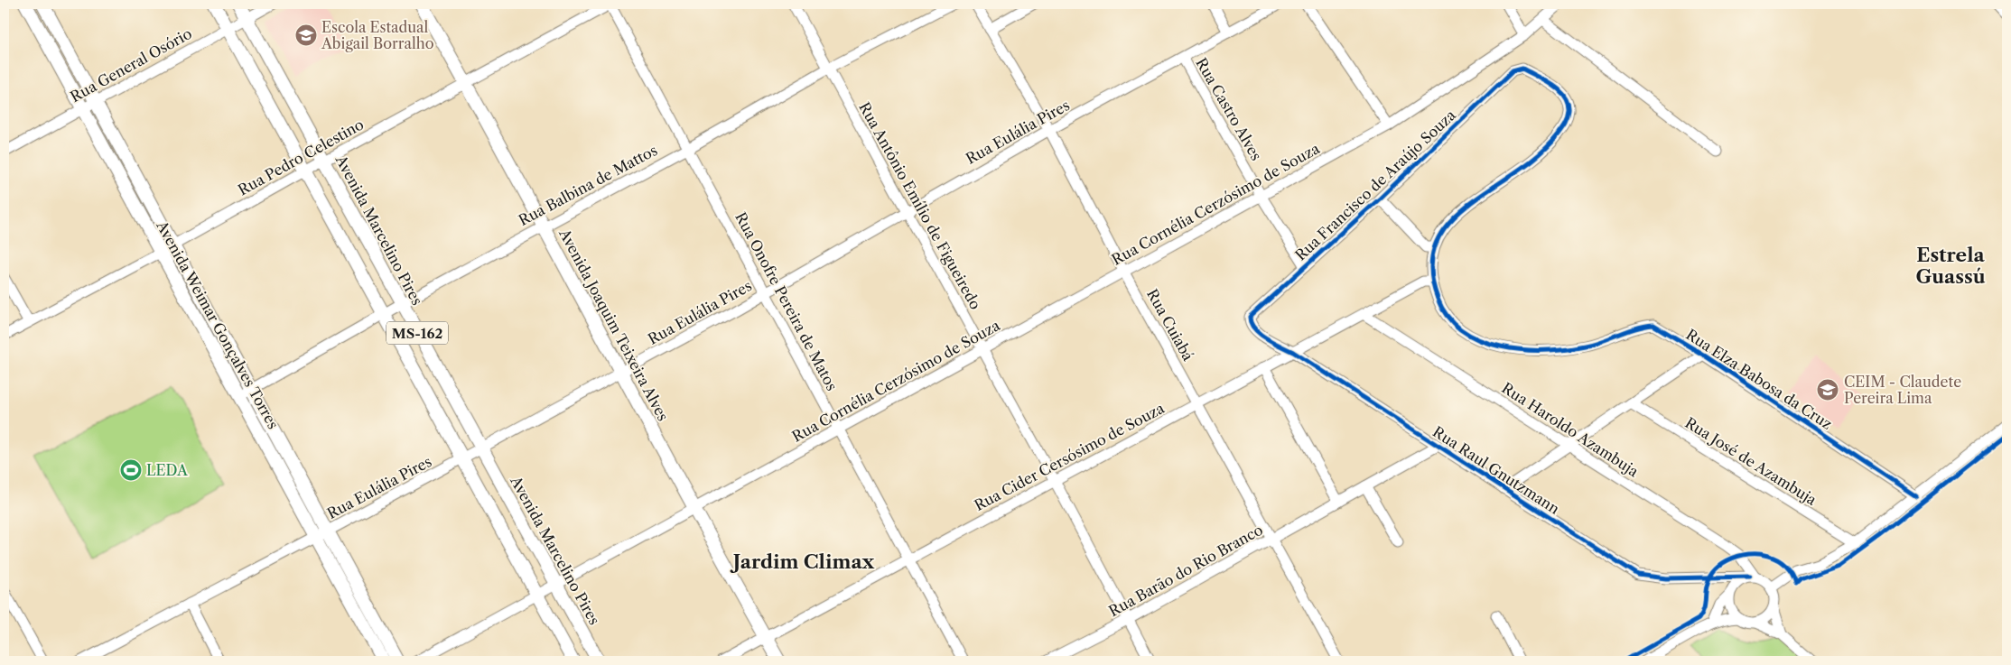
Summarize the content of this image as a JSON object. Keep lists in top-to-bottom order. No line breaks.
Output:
{"streets":{"main road":["Avenida Marcelino Pires","Avenida Weimar Gonçalves Torres","Avenida Joaquim Teixeira Alves","MS-162"],"street":["Rua General Osório","Rua Castro Alves","Rua Eulália Pires","Rua Pedro Celestino","Rua Balbina de Mattos","Rua Francisco de Araújo Souza","Rua Cornélia Cerzósimo de Souza","Rua Antônio Emílio de Figueiredo","Rua Onofre Pereira de Matos","Rua Cuiabá","Rua Elza Babosa da Cruz","Rua Haroldo Azambuja","Rua Cider Cersósimo de Souza","Rua José de Azambuja","Rua Raul Gnutzmann","Rua Barão do Rio Branco"]},"crossings":[["Rua General Osório","Avenida Marcelino Pires"],["Rua General Osório","Avenida Weimar Gonçalves Torres"],["Rua General Osório","MS-162"],["Rua Castro Alves","Rua Eulália Pires"],["Rua Castro Alves","Rua Francisco de Araújo Souza"],["Rua Castro Alves","Rua Cornélia Cerzósimo de Souza"],["Rua Eulália Pires","Rua Antônio Emílio de Figueiredo"],["Rua Eulália Pires","Avenida Marcelino Pires"],["Rua Eulália Pires","Rua Onofre Pereira de Matos"],["Rua Eulália Pires","Avenida Weimar Gonçalves Torres"],["Rua Eulália Pires","Avenida Joaquim Teixeira Alves"],["Rua Eulália Pires","Rua Cuiabá"],["Rua Eulália Pires","MS-162"],["Rua Pedro Celestino","Avenida Marcelino Pires"],["Rua Pedro Celestino","Rua Onofre Pereira de Matos"],["Rua Pedro Celestino","Avenida Weimar Gonçalves Torres"],["Rua Pedro Celestino","Avenida Joaquim Teixeira Alves"],["Rua Pedro Celestino","MS-162"],["Rua Balbina de Mattos","Rua Antônio Emílio de Figueiredo"],["Rua Balbina de Mattos","Avenida Marcelino Pires"],["Rua Balbina de Mattos","Rua Onofre Pereira de Matos"],["Rua Balbina de Mattos","Avenida Weimar Gonçalves Torres"],["Rua Balbina de Mattos","Avenida Joaquim Teixeira Alves"],["Rua Balbina de Mattos","MS-162"],["Rua Francisco de Araújo Souza","Rua Elza Babosa da Cruz"],["Rua Francisco de Araújo Souza","Rua Raul Gnutzmann"],["Rua Cornélia Cerzósimo de Souza","Rua Antônio Emílio de Figueiredo"],["Rua Cornélia Cerzósimo de Souza","Avenida Marcelino Pires"],["Rua Cornélia Cerzósimo de Souza","Rua Onofre Pereira de Matos"],["Rua Cornélia Cerzósimo de Souza","Avenida Joaquim Teixeira Alves"],["Rua Cornélia Cerzósimo de Souza","Rua Cuiabá"],["Rua Cornélia Cerzósimo de Souza","MS-162"],["Rua Antônio Emílio de Figueiredo","Rua Cider Cersósimo de Souza"],["Rua Antônio Emílio de Figueiredo","Rua Barão do Rio Branco"],["Rua Onofre Pereira de Matos","Rua Cider Cersósimo de Souza"],["Avenida Joaquim Teixeira Alves","Rua Cider Cersósimo de Souza"],["Rua Cuiabá","Rua Cider Cersósimo de Souza"],["Rua Cuiabá","Rua Barão do Rio Branco"],["Rua Elza Babosa da Cruz","Rua Cider Cersósimo de Souza"],["Rua Haroldo Azambuja","Rua Cider Cersósimo de Souza"],["Rua Haroldo Azambuja","Rua Raul Gnutzmann"],["Rua Cider Cersósimo de Souza","Rua Raul Gnutzmann"],["Rua Raul Gnutzmann","Rua Barão do Rio Branco"]],"districts":["Estrela Guassú","Jardim Climax"],"places":{"school or university":["Escola Estadual Abigail Borralho","CEIM - Claudete Pereira Lima"],"sports":["LEDA"]}}
